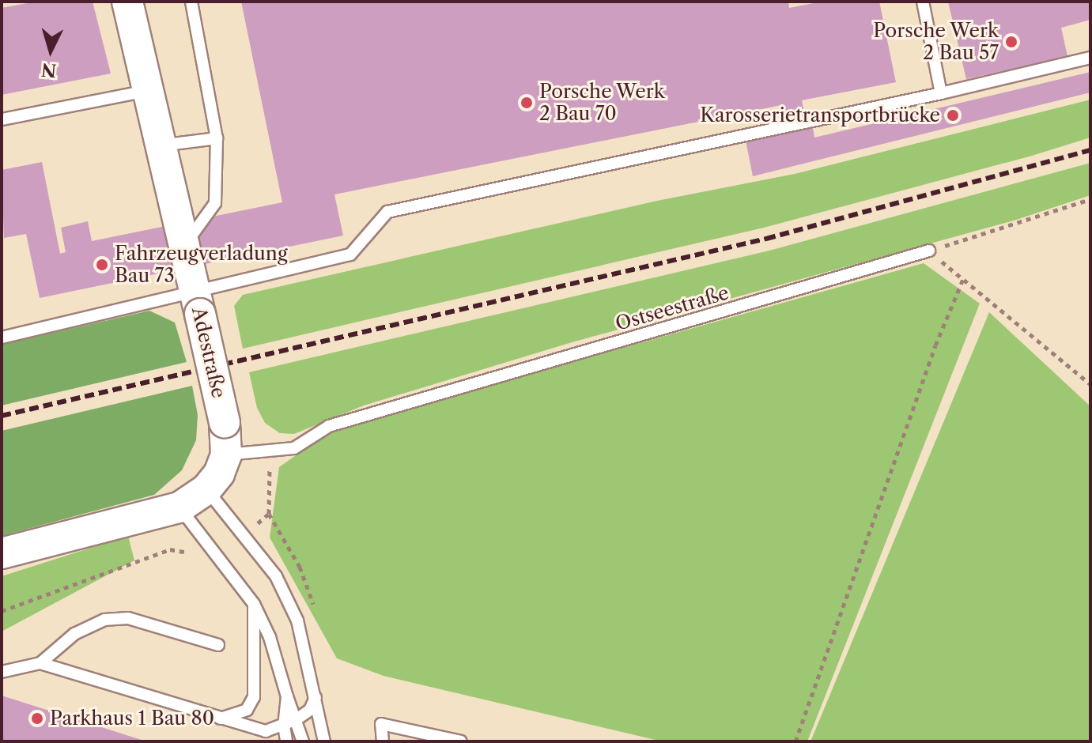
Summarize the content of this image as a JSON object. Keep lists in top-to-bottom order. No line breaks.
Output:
{"streets":{"main road":["Adestraße"],"lane":["Ostseestraße"]},"crossings":[["Ostseestraße","Adestraße"]],"places":["Porsche Werk 2 Bau 57","Porsche Werk 2 Bau 70","Karosserietransportbrücke","Fahrzeugverladung Bau 73","Parkhaus 1 Bau 80"],"north":"bottom"}
